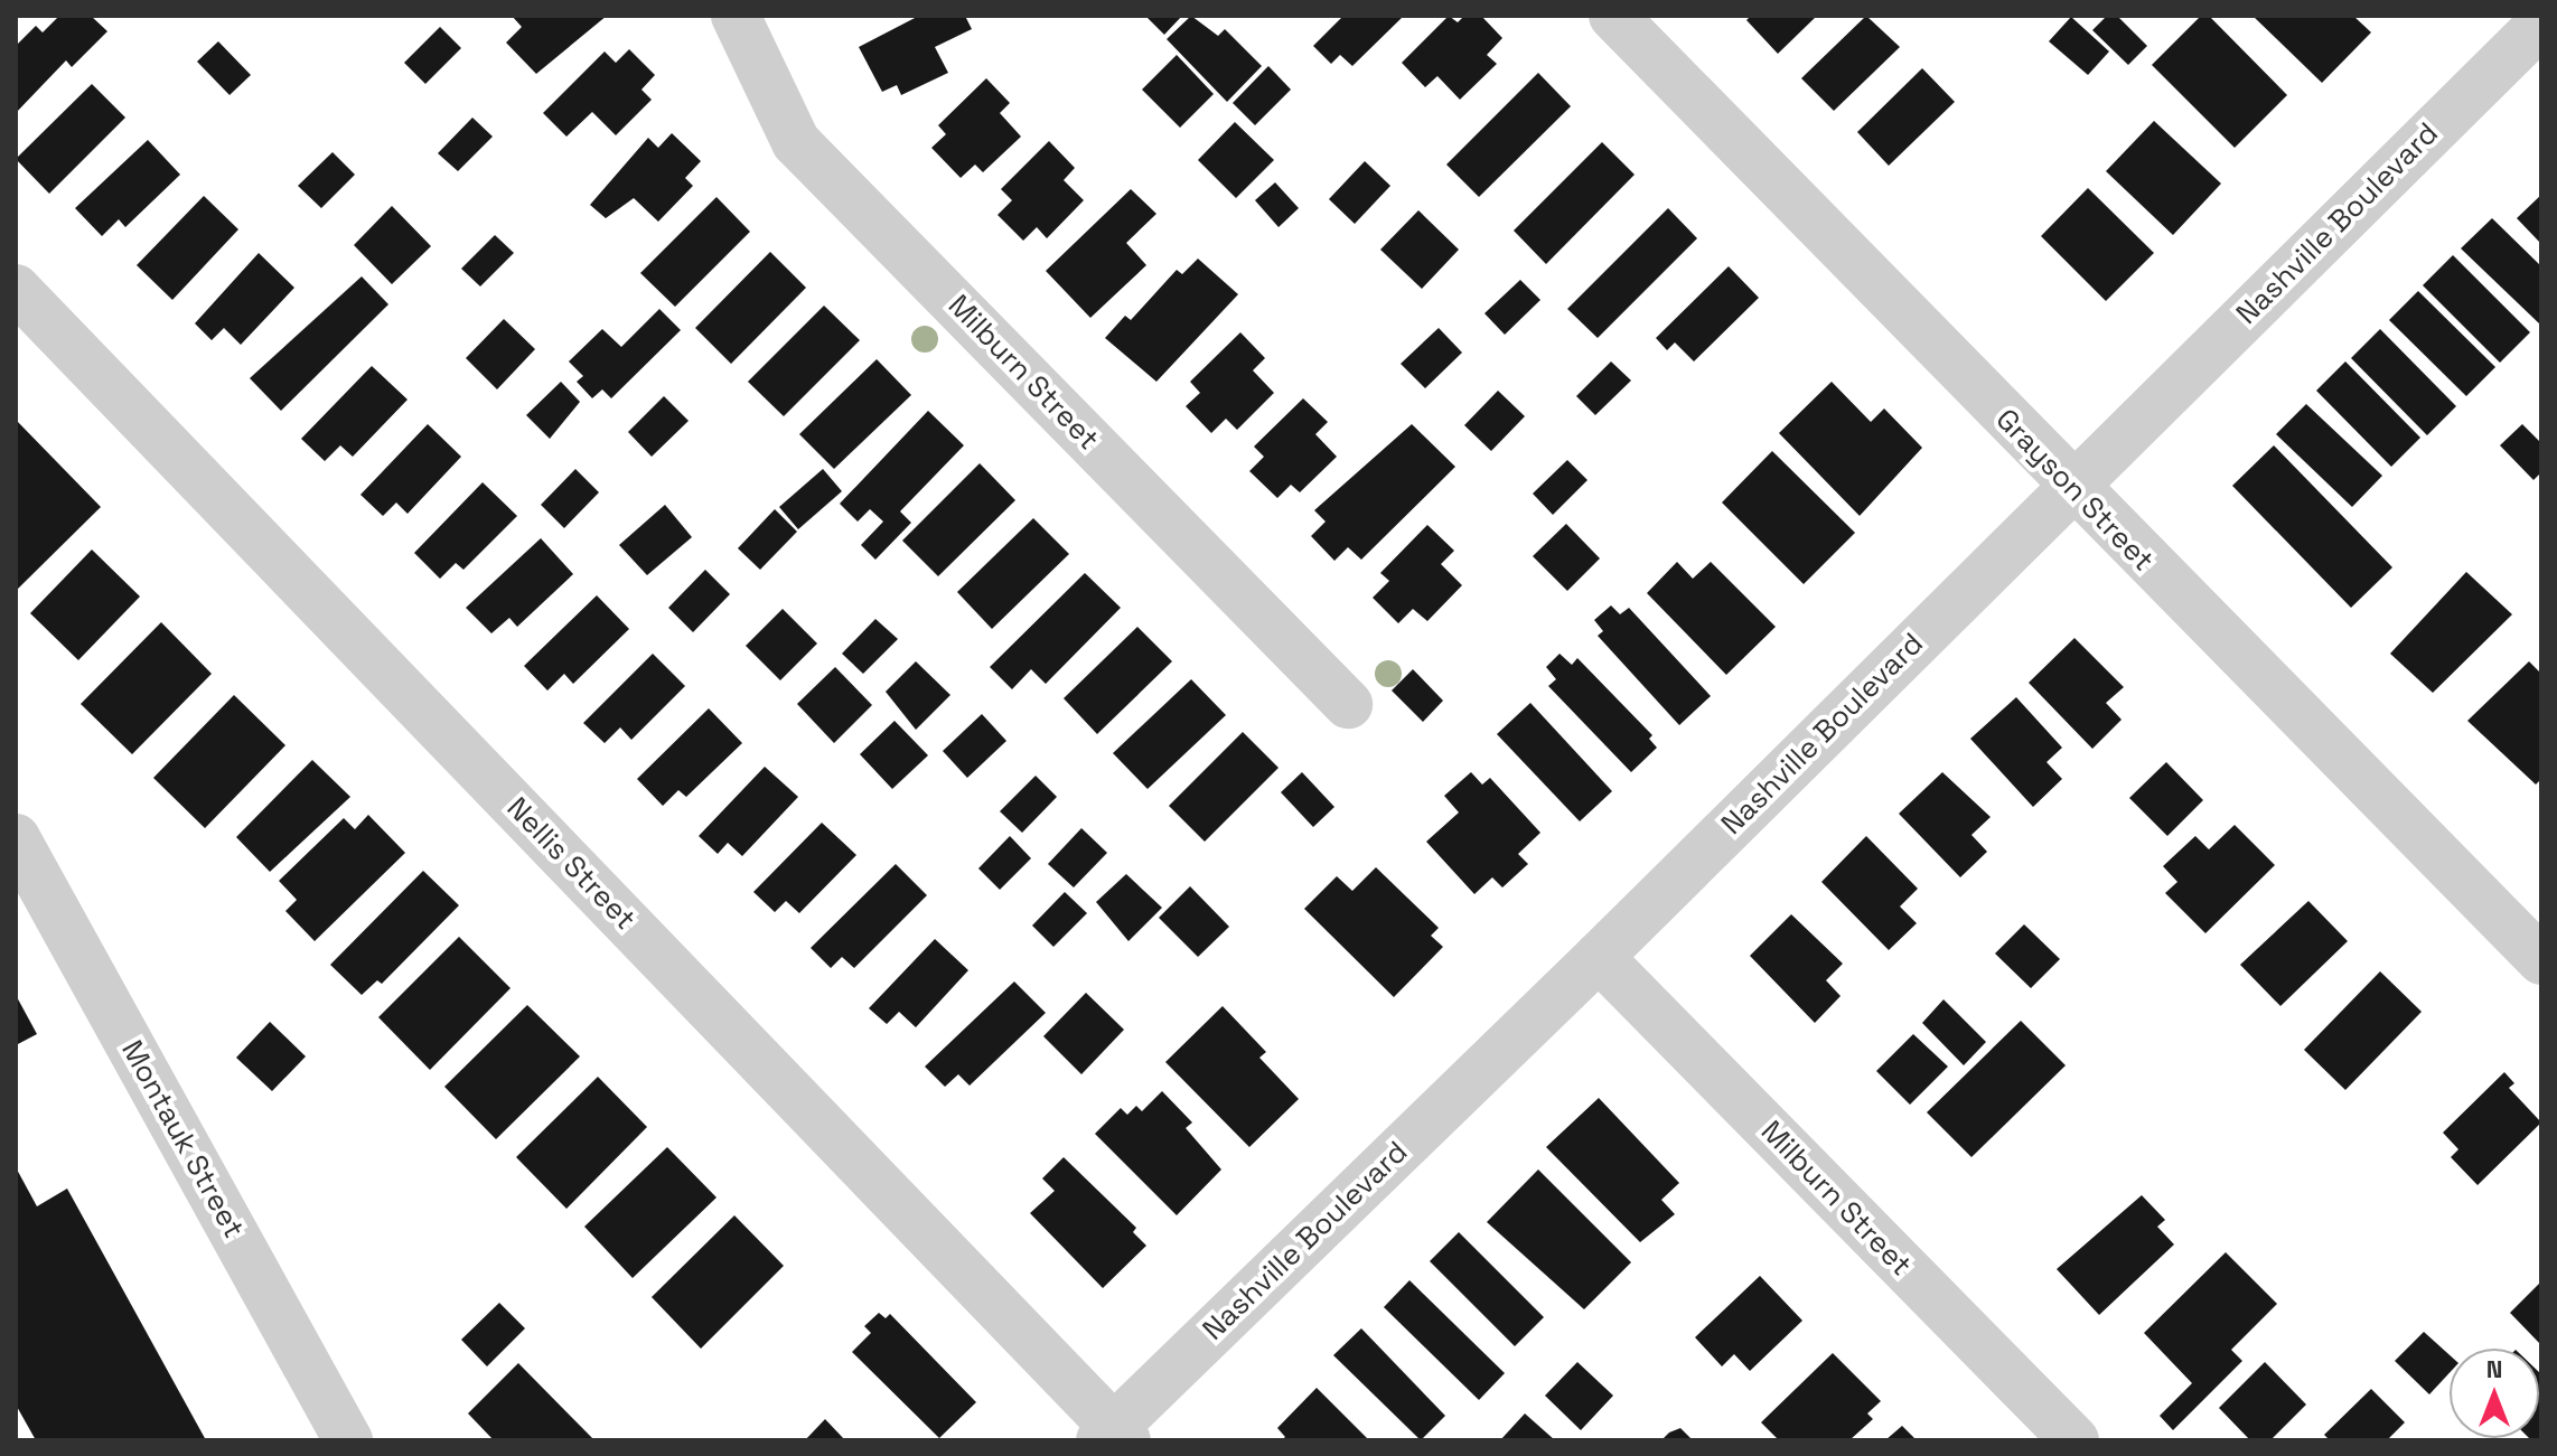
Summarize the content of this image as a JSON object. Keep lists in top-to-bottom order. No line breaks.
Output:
{"streets":{"street":["Nashville Boulevard","Milburn Street","Grayson Street","Nellis Street","Montauk Street"]},"crossings":[["Nashville Boulevard","Milburn Street"],["Nashville Boulevard","Grayson Street"],["Nashville Boulevard","Nellis Street"]],"north":"top"}
